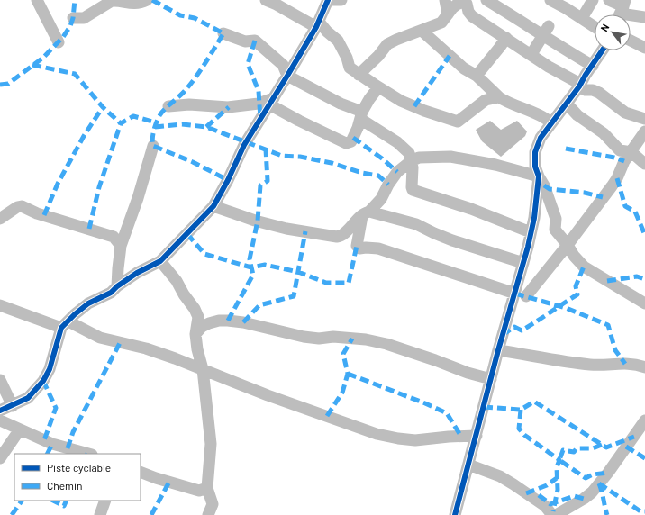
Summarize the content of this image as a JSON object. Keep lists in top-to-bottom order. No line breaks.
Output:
{"legend":["Piste cyclable","Chemin"],"north":"top left"}
